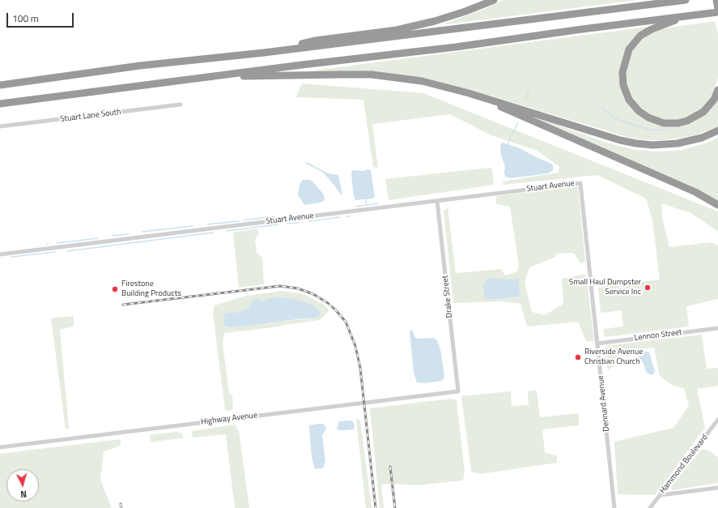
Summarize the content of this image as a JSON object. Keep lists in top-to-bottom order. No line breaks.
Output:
{"streets":{"street":["Stuart Lane South","Stuart Avenue","Drake Street","Lennon Street","Dennard Avenue","Highway Avenue","Hammond Boulevard"]},"crossings":[["Stuart Avenue","Drake Street"],["Stuart Avenue","Dennard Avenue"],["Drake Street","Highway Avenue"],["Lennon Street","Dennard Avenue"]],"places":["Small Haul Dumpster Service Inc","Firestone Building Products","Riverside Avenue Christian Church"],"scale_bar":"100 m","north":"bottom"}
